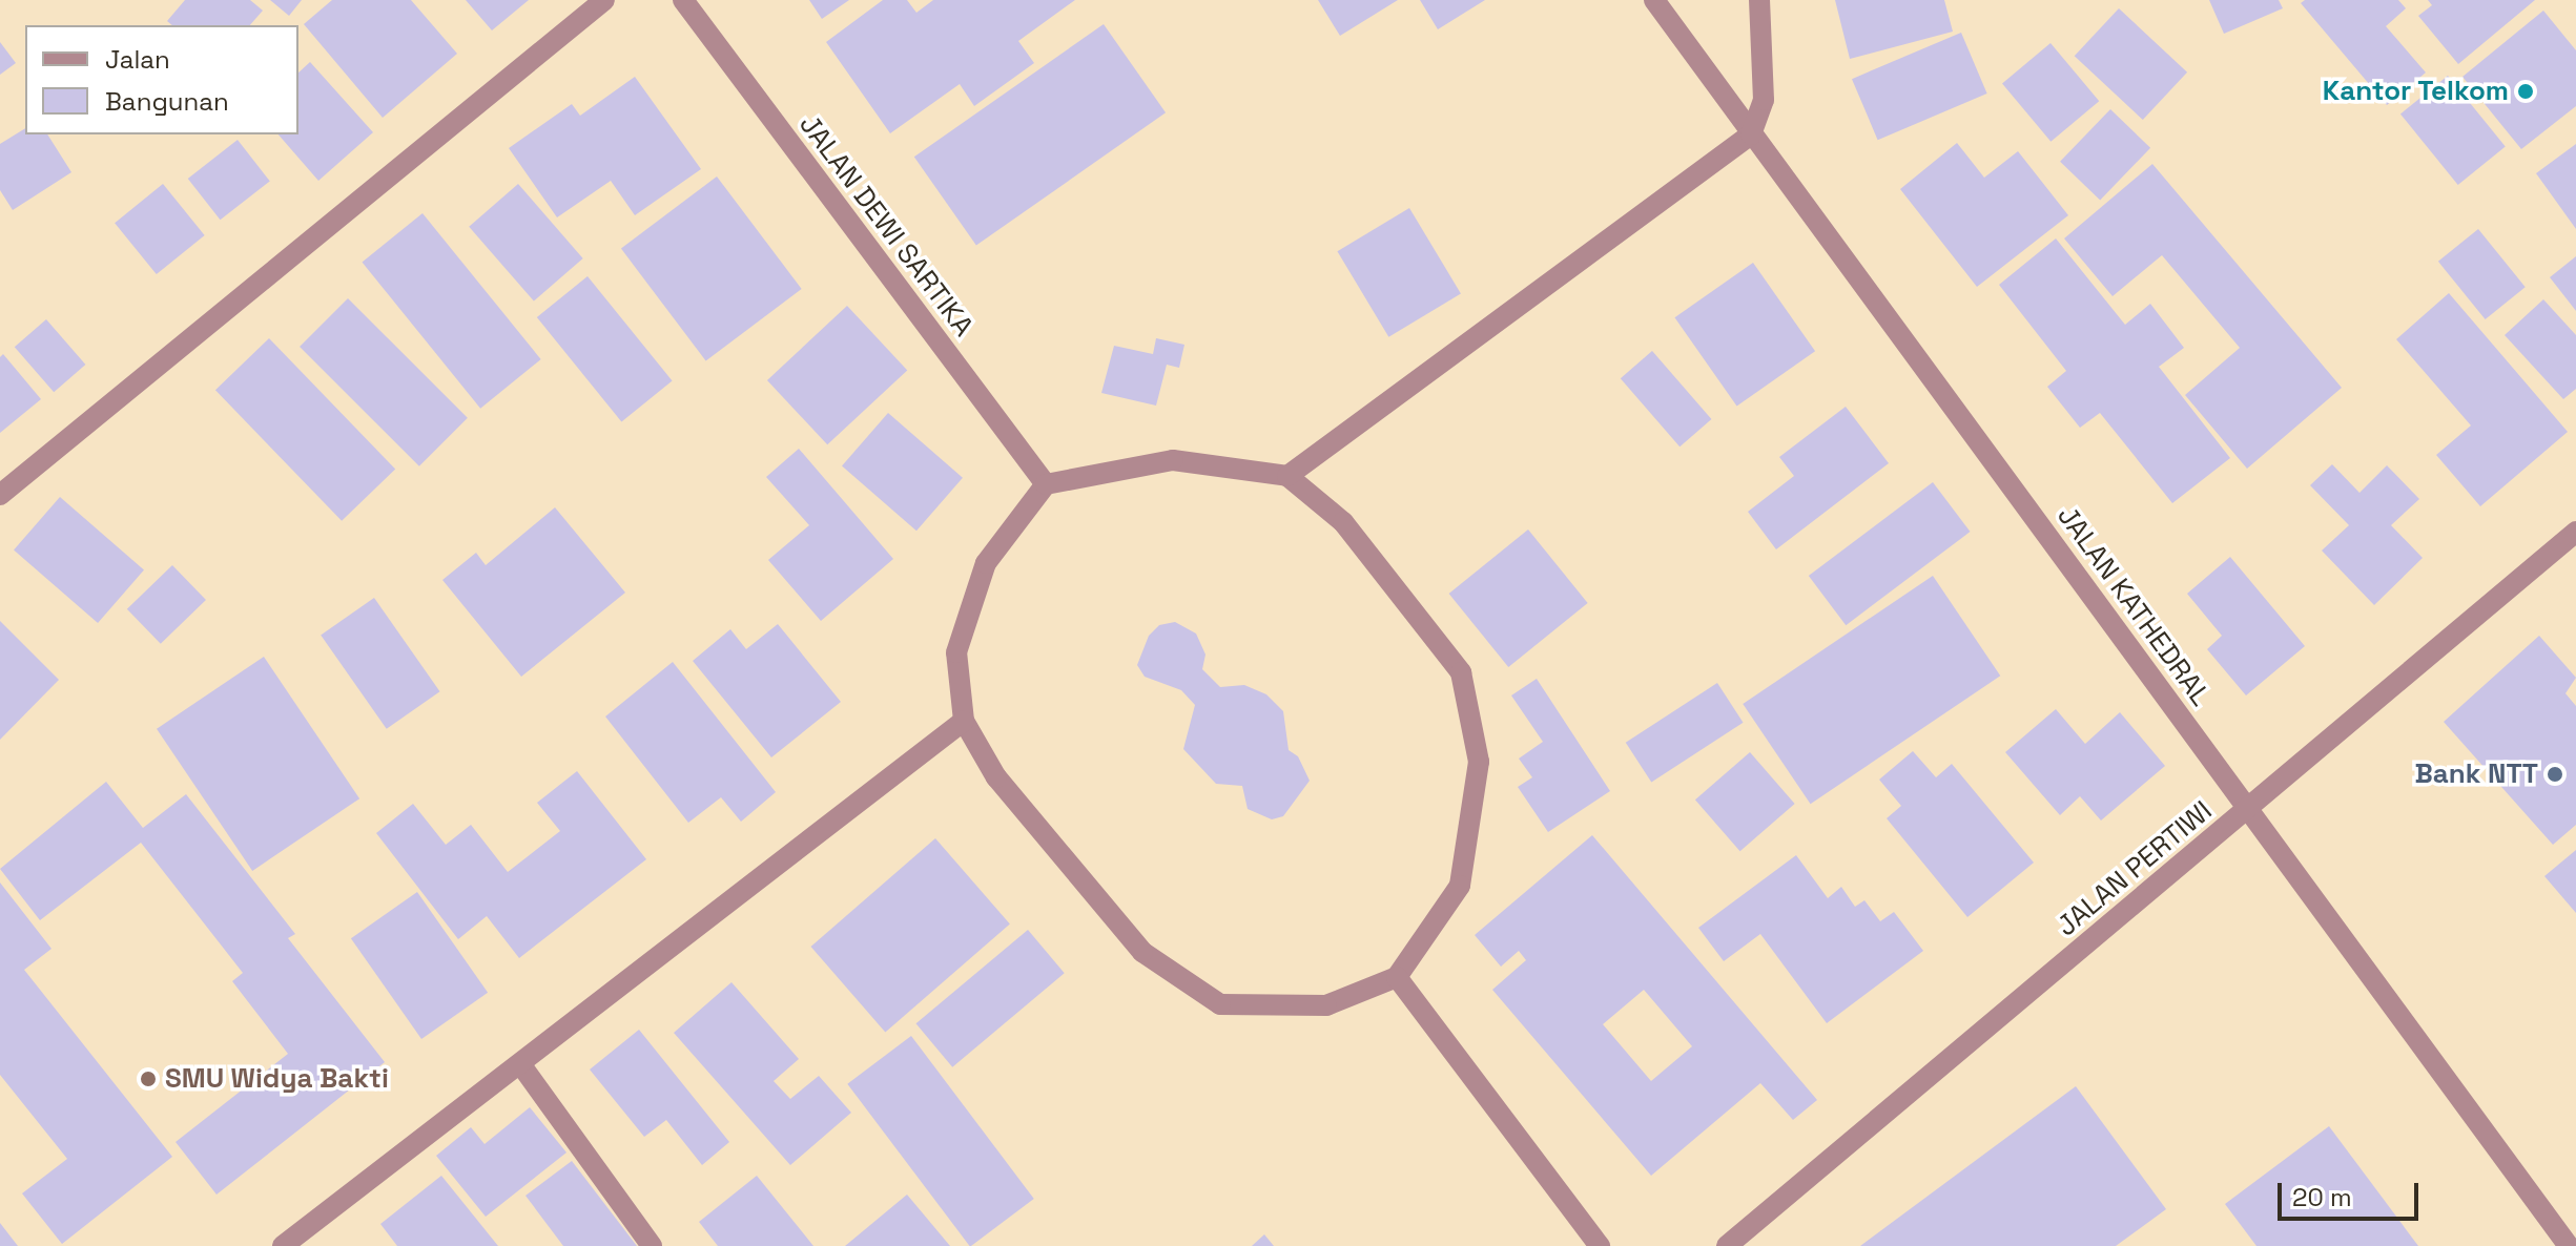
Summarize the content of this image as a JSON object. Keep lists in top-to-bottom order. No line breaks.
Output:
{"streets":{"street":["JALAN DEWI SARTIKA","JALAN KATHEDRAL","JALAN PERTIWI"]},"crossings":[["JALAN KATHEDRAL","JALAN PERTIWI"]],"places":["Kantor Telkom","Bank NTT","SMU Widya Bakti"],"legend":["Jalan","Bangunan"],"scale_bar":"20 m"}
